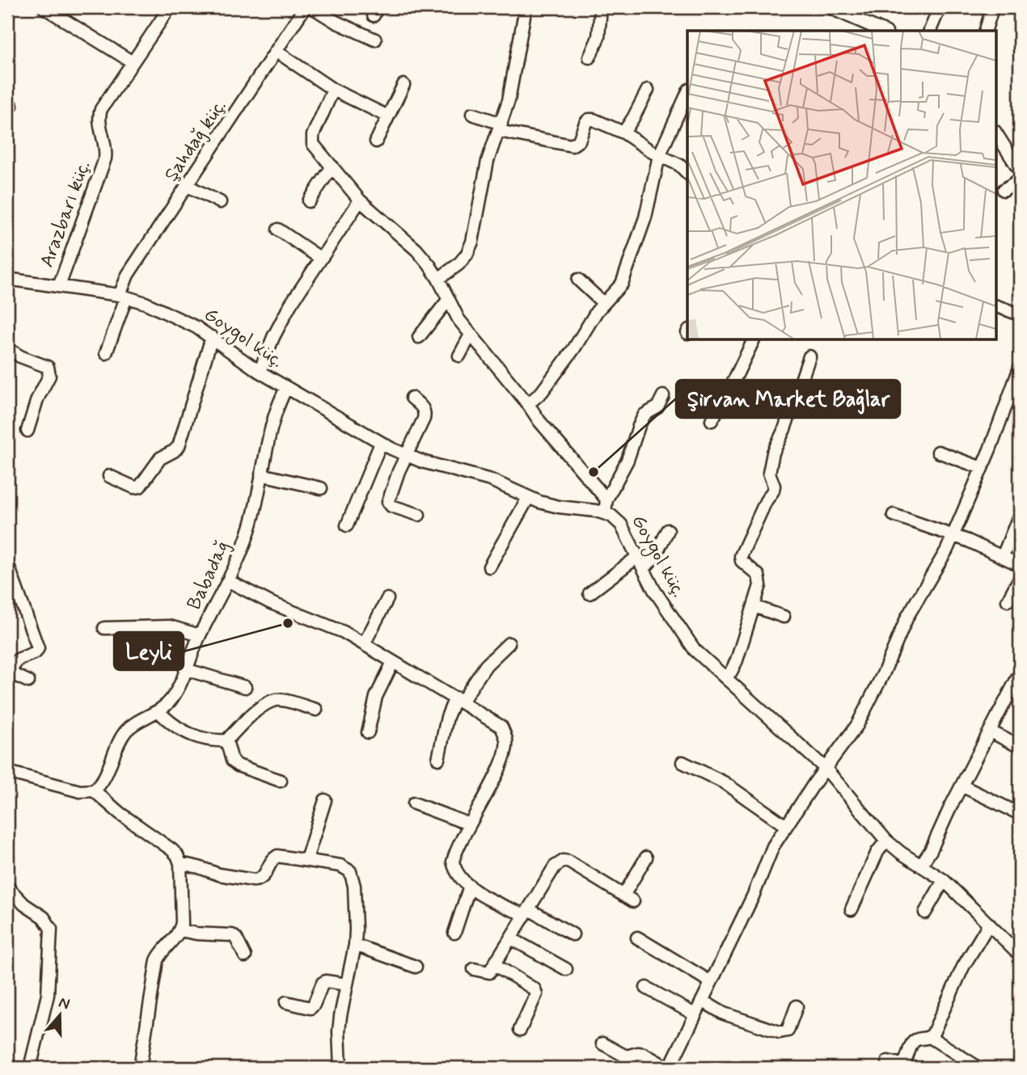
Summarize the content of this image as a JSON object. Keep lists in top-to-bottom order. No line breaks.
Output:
{"streets":{"street":["Şahdağ küç.","Arazbarı küç.","Goygol küç.","Babadağ"]},"crossings":[["Şahdağ küç.","Goygol küç."],["Arazbarı küç.","Goygol küç."],["Goygol küç.","Babadağ"]],"places":["Şirvan Market Bağlar","Leyli"],"north":"top"}
